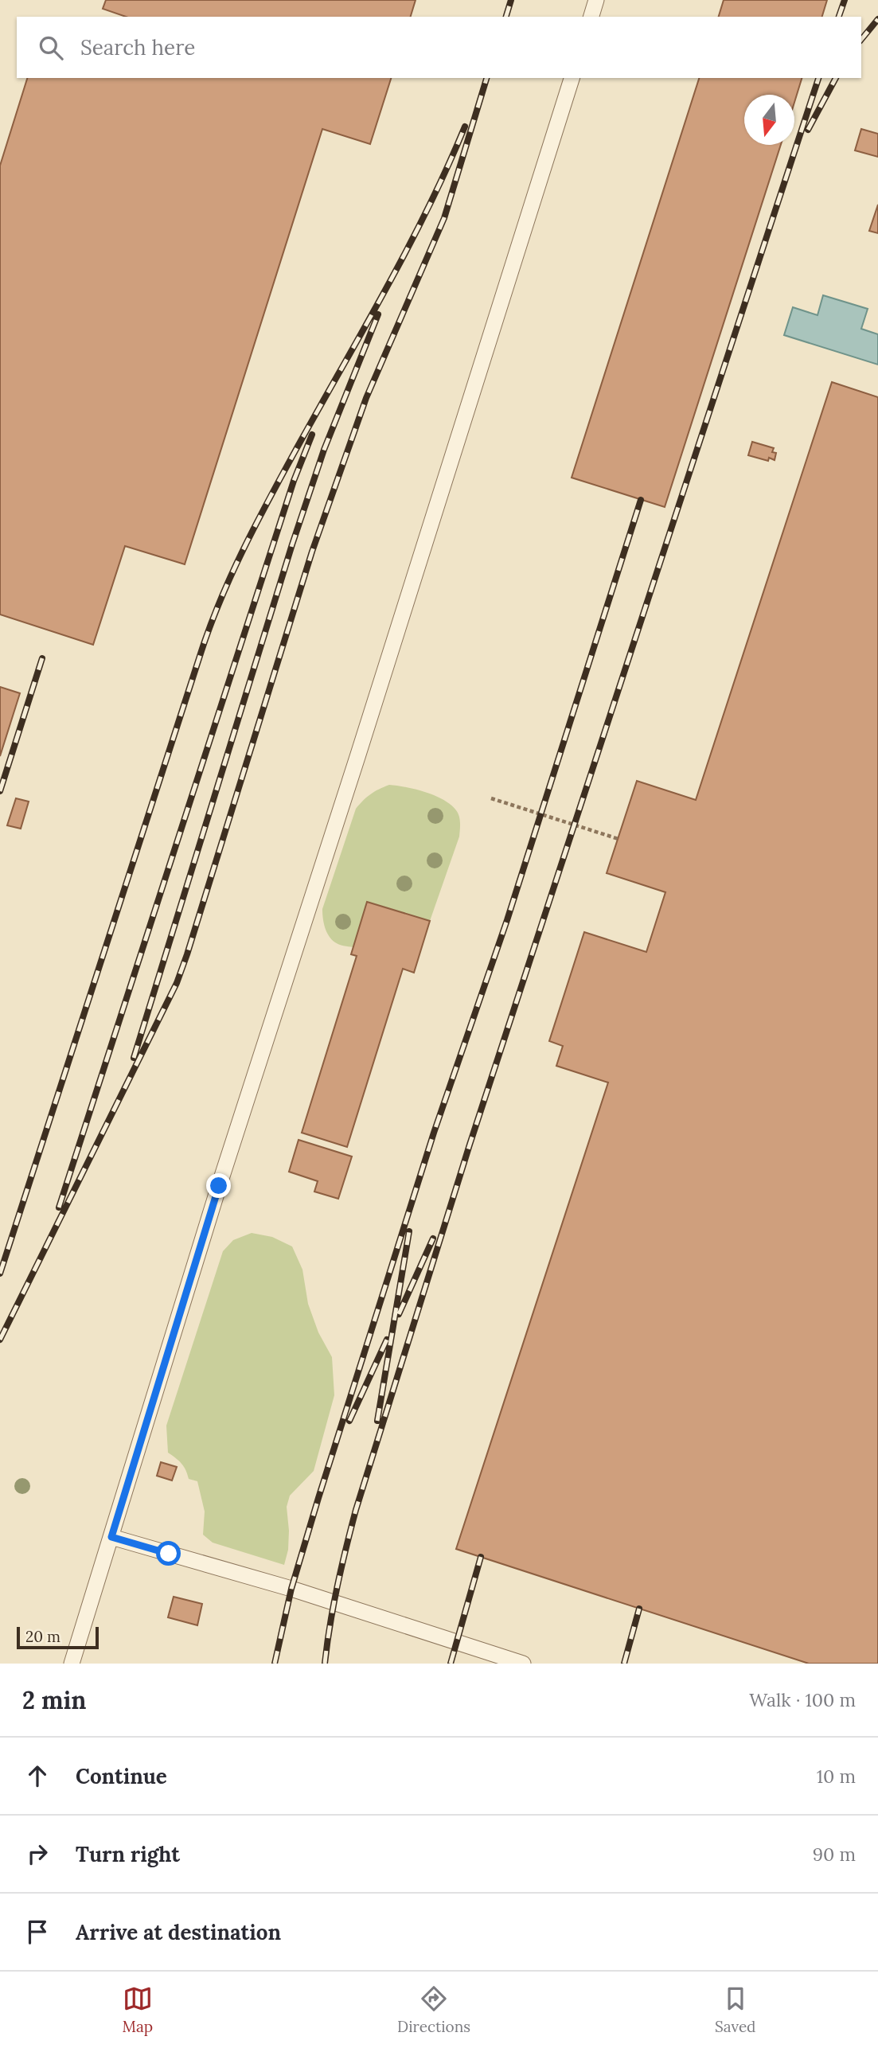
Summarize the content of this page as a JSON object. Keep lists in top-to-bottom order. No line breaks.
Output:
{"scale_bar":"20 m","north":"bottom","page":{"search":"Search here","scale":"20 m","heading":["2 min","Walk · 100 m"],"list":[["Continue","10 m"],["Turn right","90 m"],"Arrive at destination"],"nav":["Map","Directions","Saved"]}}
